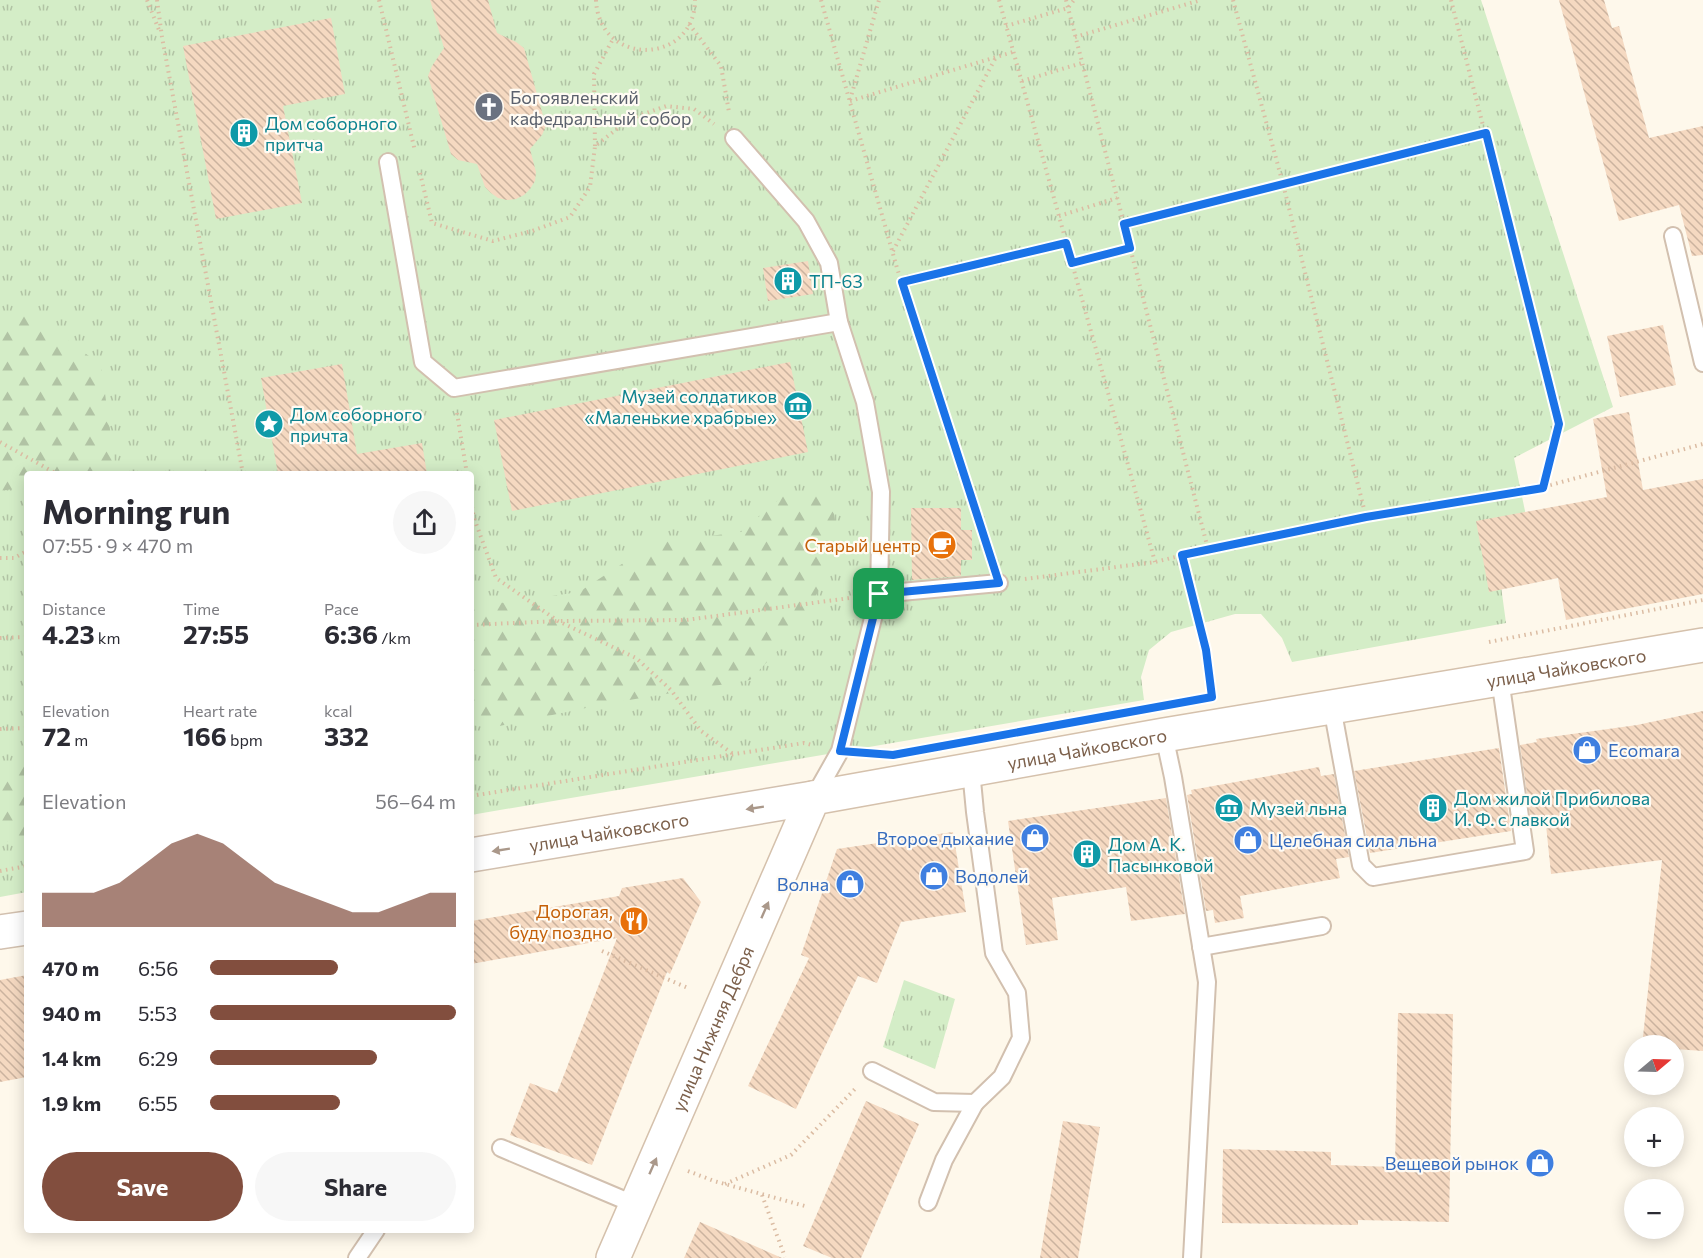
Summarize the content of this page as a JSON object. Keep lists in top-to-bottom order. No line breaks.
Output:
{"streets":{"main road":["улица Чайковского","улица Нижняя Дебря"]},"crossings":[["улица Чайковского","улица Нижняя Дебря"]],"one_way":["улица Нижняя Дебря"],"places":{"church":["Богоявленский кафедральный собор"],"building":["Дом соборного притча","ТП-63","Дом жилой Прибилова И. Ф. с лавкой","Дом А. К. Пасынковой"],"museum":["Музей солдатиков «Маленькие храбрые»","Музей льна"],"place":["Дом соборного причта"],"cafe":["Старый центр"],"shop":["Ecomara","Второе дыхание","Целебная сила льна","Водолей","Волна","Вещевой рынок"],"restaurant":["Дорогая, буду поздно"]},"north":"right","page":{"heading":["Morning run","07:55 · 9 × 470 m"],"stats":[["Distance","4.23 km"],["Time","27:55"],["Pace","6:36 /km"],["Elevation","72 m"],["Heart rate","166 bpm"],["kcal","332"]],"chart":["Elevation","56–64 m"],"list":[{"name":"470 m","note":"6:56"},{"name":"940 m","note":"5:53"},{"name":"1.4 km","note":"6:29"},{"name":"1.9 km","note":"6:55"}],"map_buttons":["+","−"],"buttons":["Save","Share"]}}
